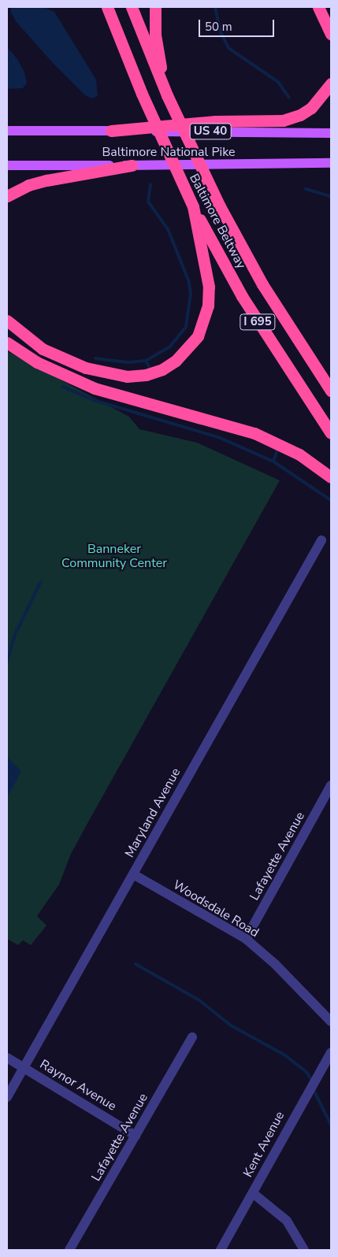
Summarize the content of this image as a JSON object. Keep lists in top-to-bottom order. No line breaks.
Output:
{"streets":{"highway":["Baltimore Beltway","I 695"],"main road":["US 40","Baltimore National Pike"],"street":["Maryland Avenue","Lafayette Avenue","Woodsdale Road","Raynor Avenue","Kent Avenue"]},"crossings":[["Maryland Avenue","Woodsdale Road"],["Maryland Avenue","Raynor Avenue"],["Lafayette Avenue","Woodsdale Road"],["Lafayette Avenue","Raynor Avenue"]],"parks":["Banneker Community Center"],"scale_bar":"50 m"}
